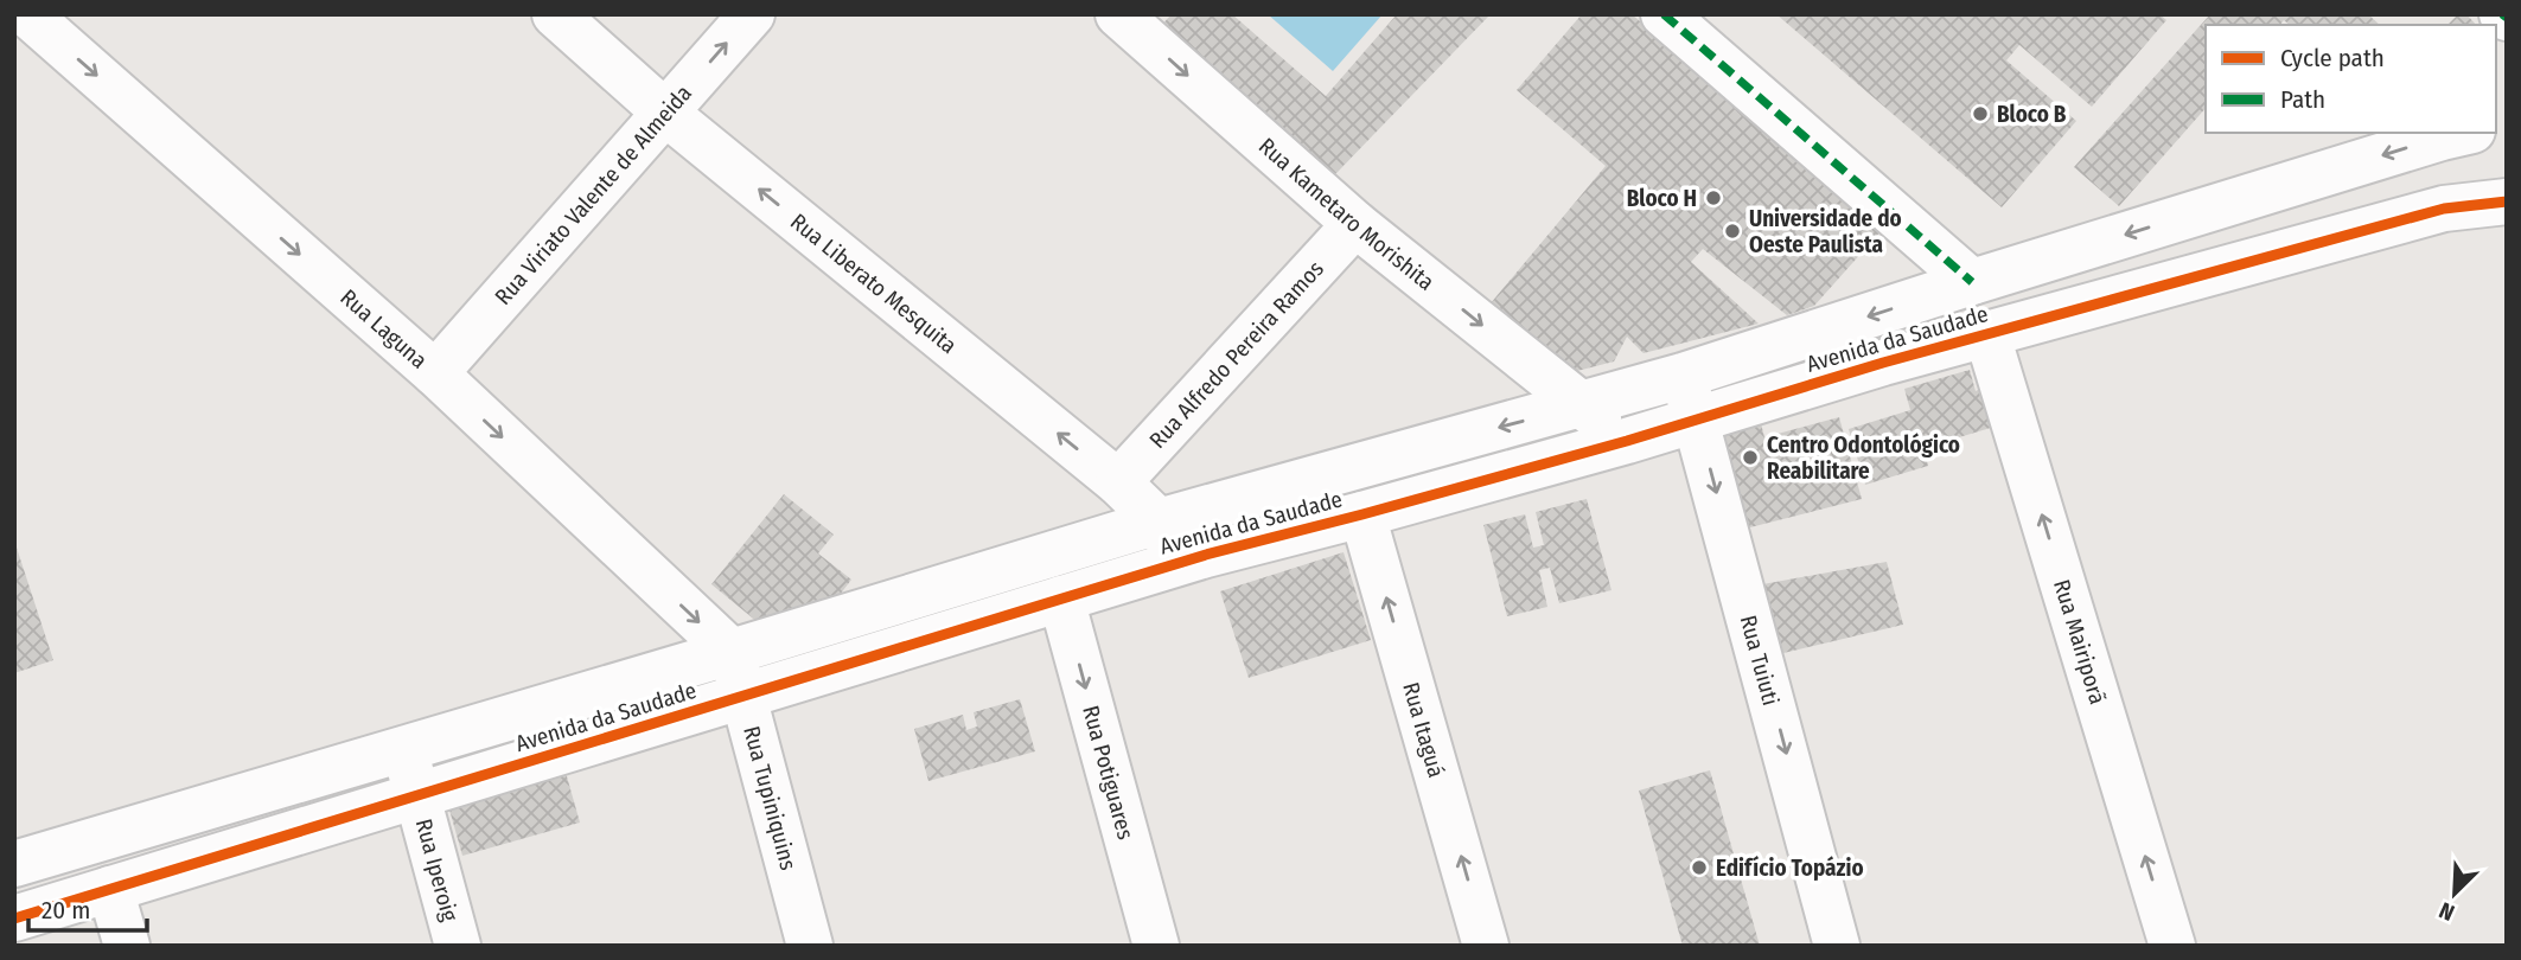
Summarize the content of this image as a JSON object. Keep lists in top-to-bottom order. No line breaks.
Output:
{"streets":{"street":["Rua Viriato Valente de Almeida","Rua Kametaro Morishita","Rua Liberato Mesquita","Rua Laguna","Avenida da Saudade","Rua Alfredo Pereira Ramos","Rua Mairiporã","Rua Tuiuti","Rua Itaguá","Rua Potiguares","Rua Tupiniquins","Rua Iperoig"]},"crossings":[["Rua Viriato Valente de Almeida","Rua Liberato Mesquita"],["Rua Viriato Valente de Almeida","Rua Laguna"],["Rua Kametaro Morishita","Avenida da Saudade"],["Rua Kametaro Morishita","Rua Alfredo Pereira Ramos"],["Rua Liberato Mesquita","Avenida da Saudade"],["Rua Liberato Mesquita","Rua Alfredo Pereira Ramos"],["Rua Laguna","Avenida da Saudade"],["Rua Laguna","Rua Tupiniquins"],["Avenida da Saudade","Rua Mairiporã"],["Avenida da Saudade","Rua Tuiuti"],["Avenida da Saudade","Rua Itaguá"],["Avenida da Saudade","Rua Potiguares"],["Avenida da Saudade","Rua Tupiniquins"],["Avenida da Saudade","Rua Iperoig"]],"one_way":["Rua Kametaro Morishita","Rua Liberato Mesquita","Rua Laguna","Rua Mairiporã","Rua Tuiuti","Rua Itaguá","Rua Potiguares"],"places":["Bloco B","Bloco H","Universidade do Oeste Paulista","Centro Odontológico Reabilitare","Edifício Topázio"],"legend":["Cycle path","Path"],"scale_bar":"20 m","north":"bottom left"}
